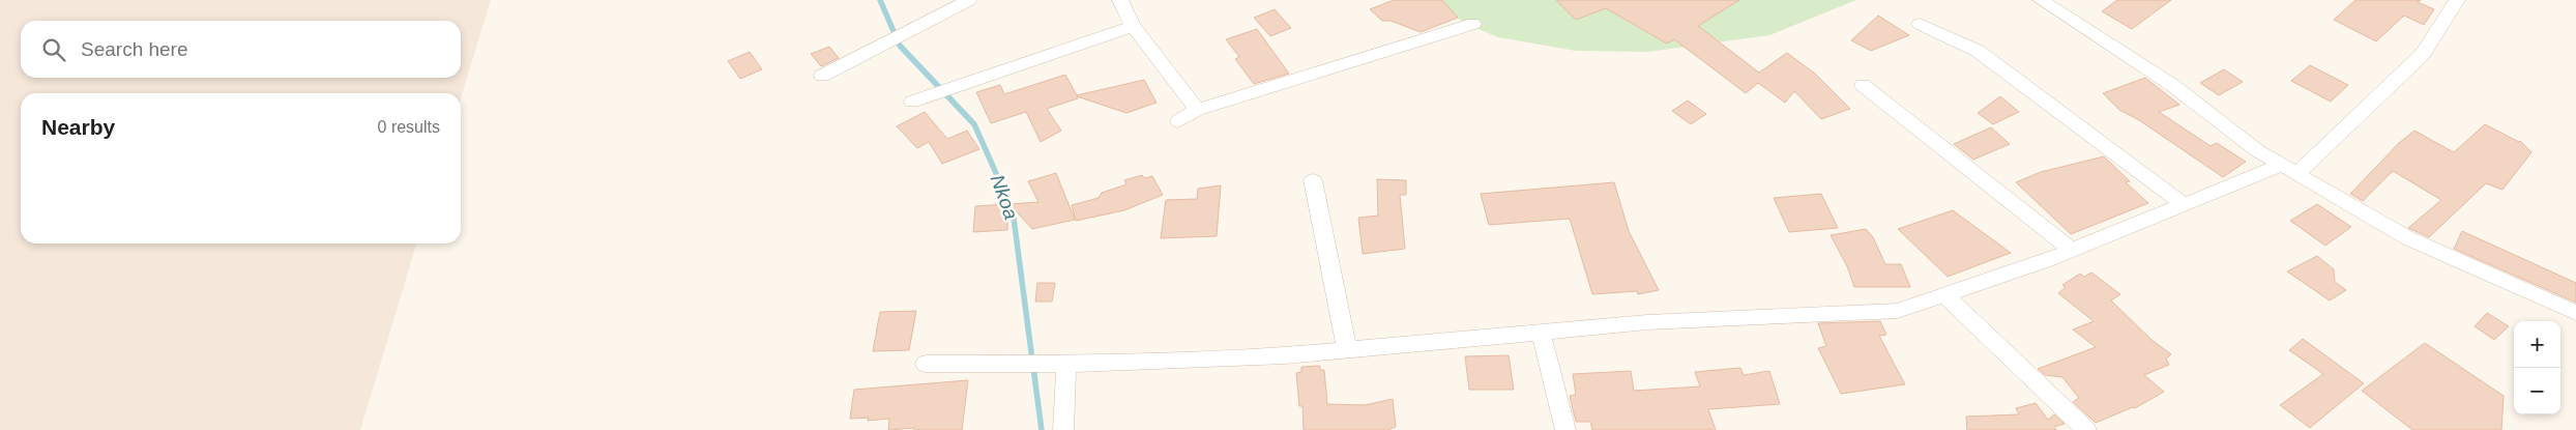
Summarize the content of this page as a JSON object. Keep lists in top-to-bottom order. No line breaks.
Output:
{"water":["Nkoa"],"page":{"search":"Search here","heading":["Nearby","0 results"],"map_buttons":["+","−"]}}
